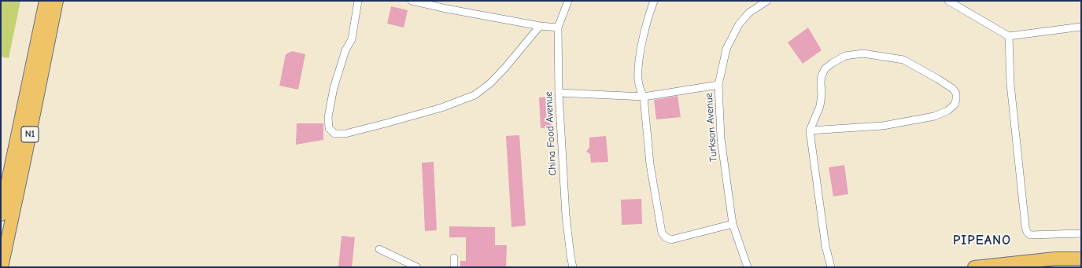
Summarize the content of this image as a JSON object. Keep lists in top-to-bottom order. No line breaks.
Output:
{"streets":{"highway":["N1"],"street":["Turkson Avenue","China Food Avenue"]},"districts":["PIPEANO"]}
